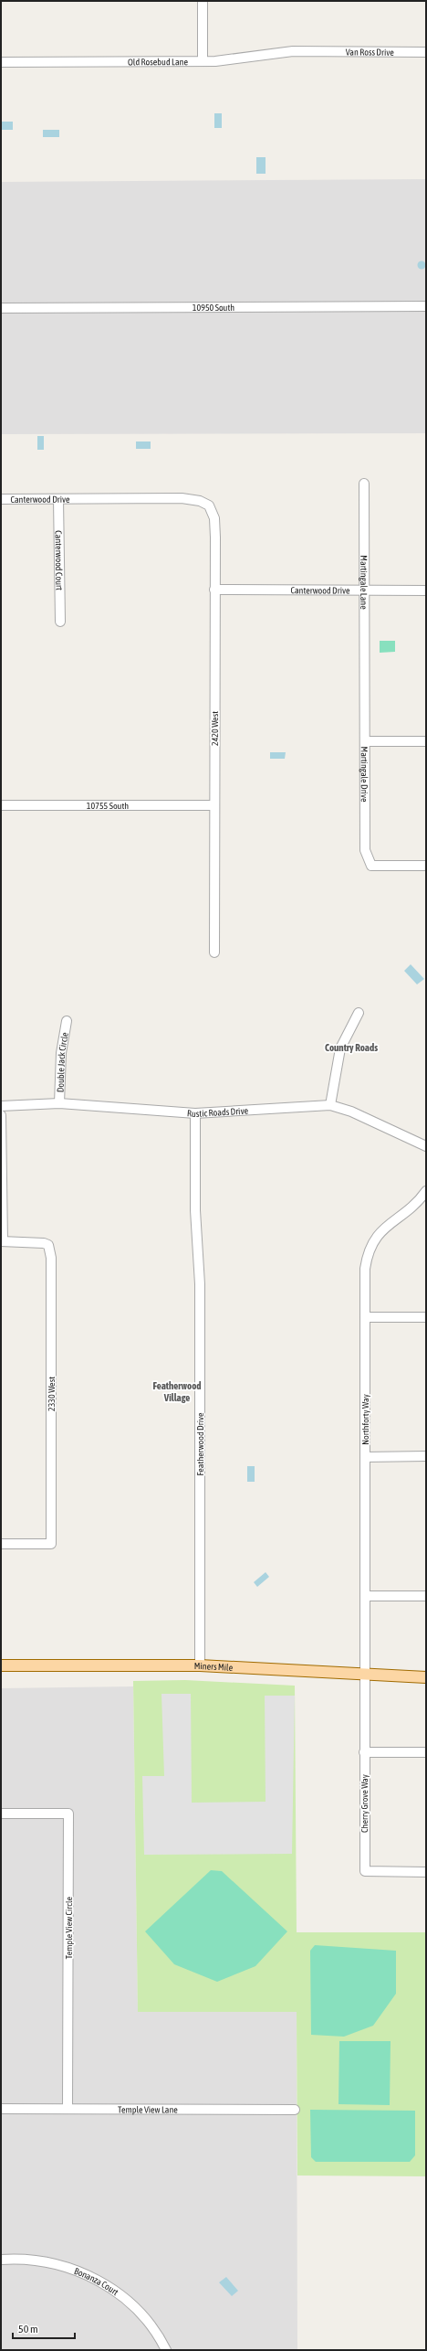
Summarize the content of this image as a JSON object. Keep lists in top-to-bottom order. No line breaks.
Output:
{"streets":{"main road":["Miners Mile"],"street":["Van Ross Drive","Old Rosebud Lane","10950 South","Canterwood Drive","Canterwood Court","Martingale Lane","2420 West","Martingale Drive","10755 South","Double Jack Circle","Rustic Roads Drive","2330 West","Northforty Way","Featherwood Drive","Cherry Grove Way","Temple View Circle","Temple View Lane","Bonanza Court"]},"crossings":[["Van Ross Drive","Old Rosebud Lane"],["Canterwood Drive","Canterwood Court"],["Canterwood Drive","Martingale Lane"],["Canterwood Drive","2420 West"],["Martingale Lane","Martingale Drive"],["2420 West","10755 South"],["Double Jack Circle","Rustic Roads Drive"],["Rustic Roads Drive","Featherwood Drive"],["Northforty Way","Miners Mile"],["Northforty Way","Cherry Grove Way"],["Featherwood Drive","Miners Mile"],["Miners Mile","Cherry Grove Way"],["Temple View Circle","Temple View Lane"]],"districts":["Country Roads","Featherwood Village"],"scale_bar":"50 m"}
